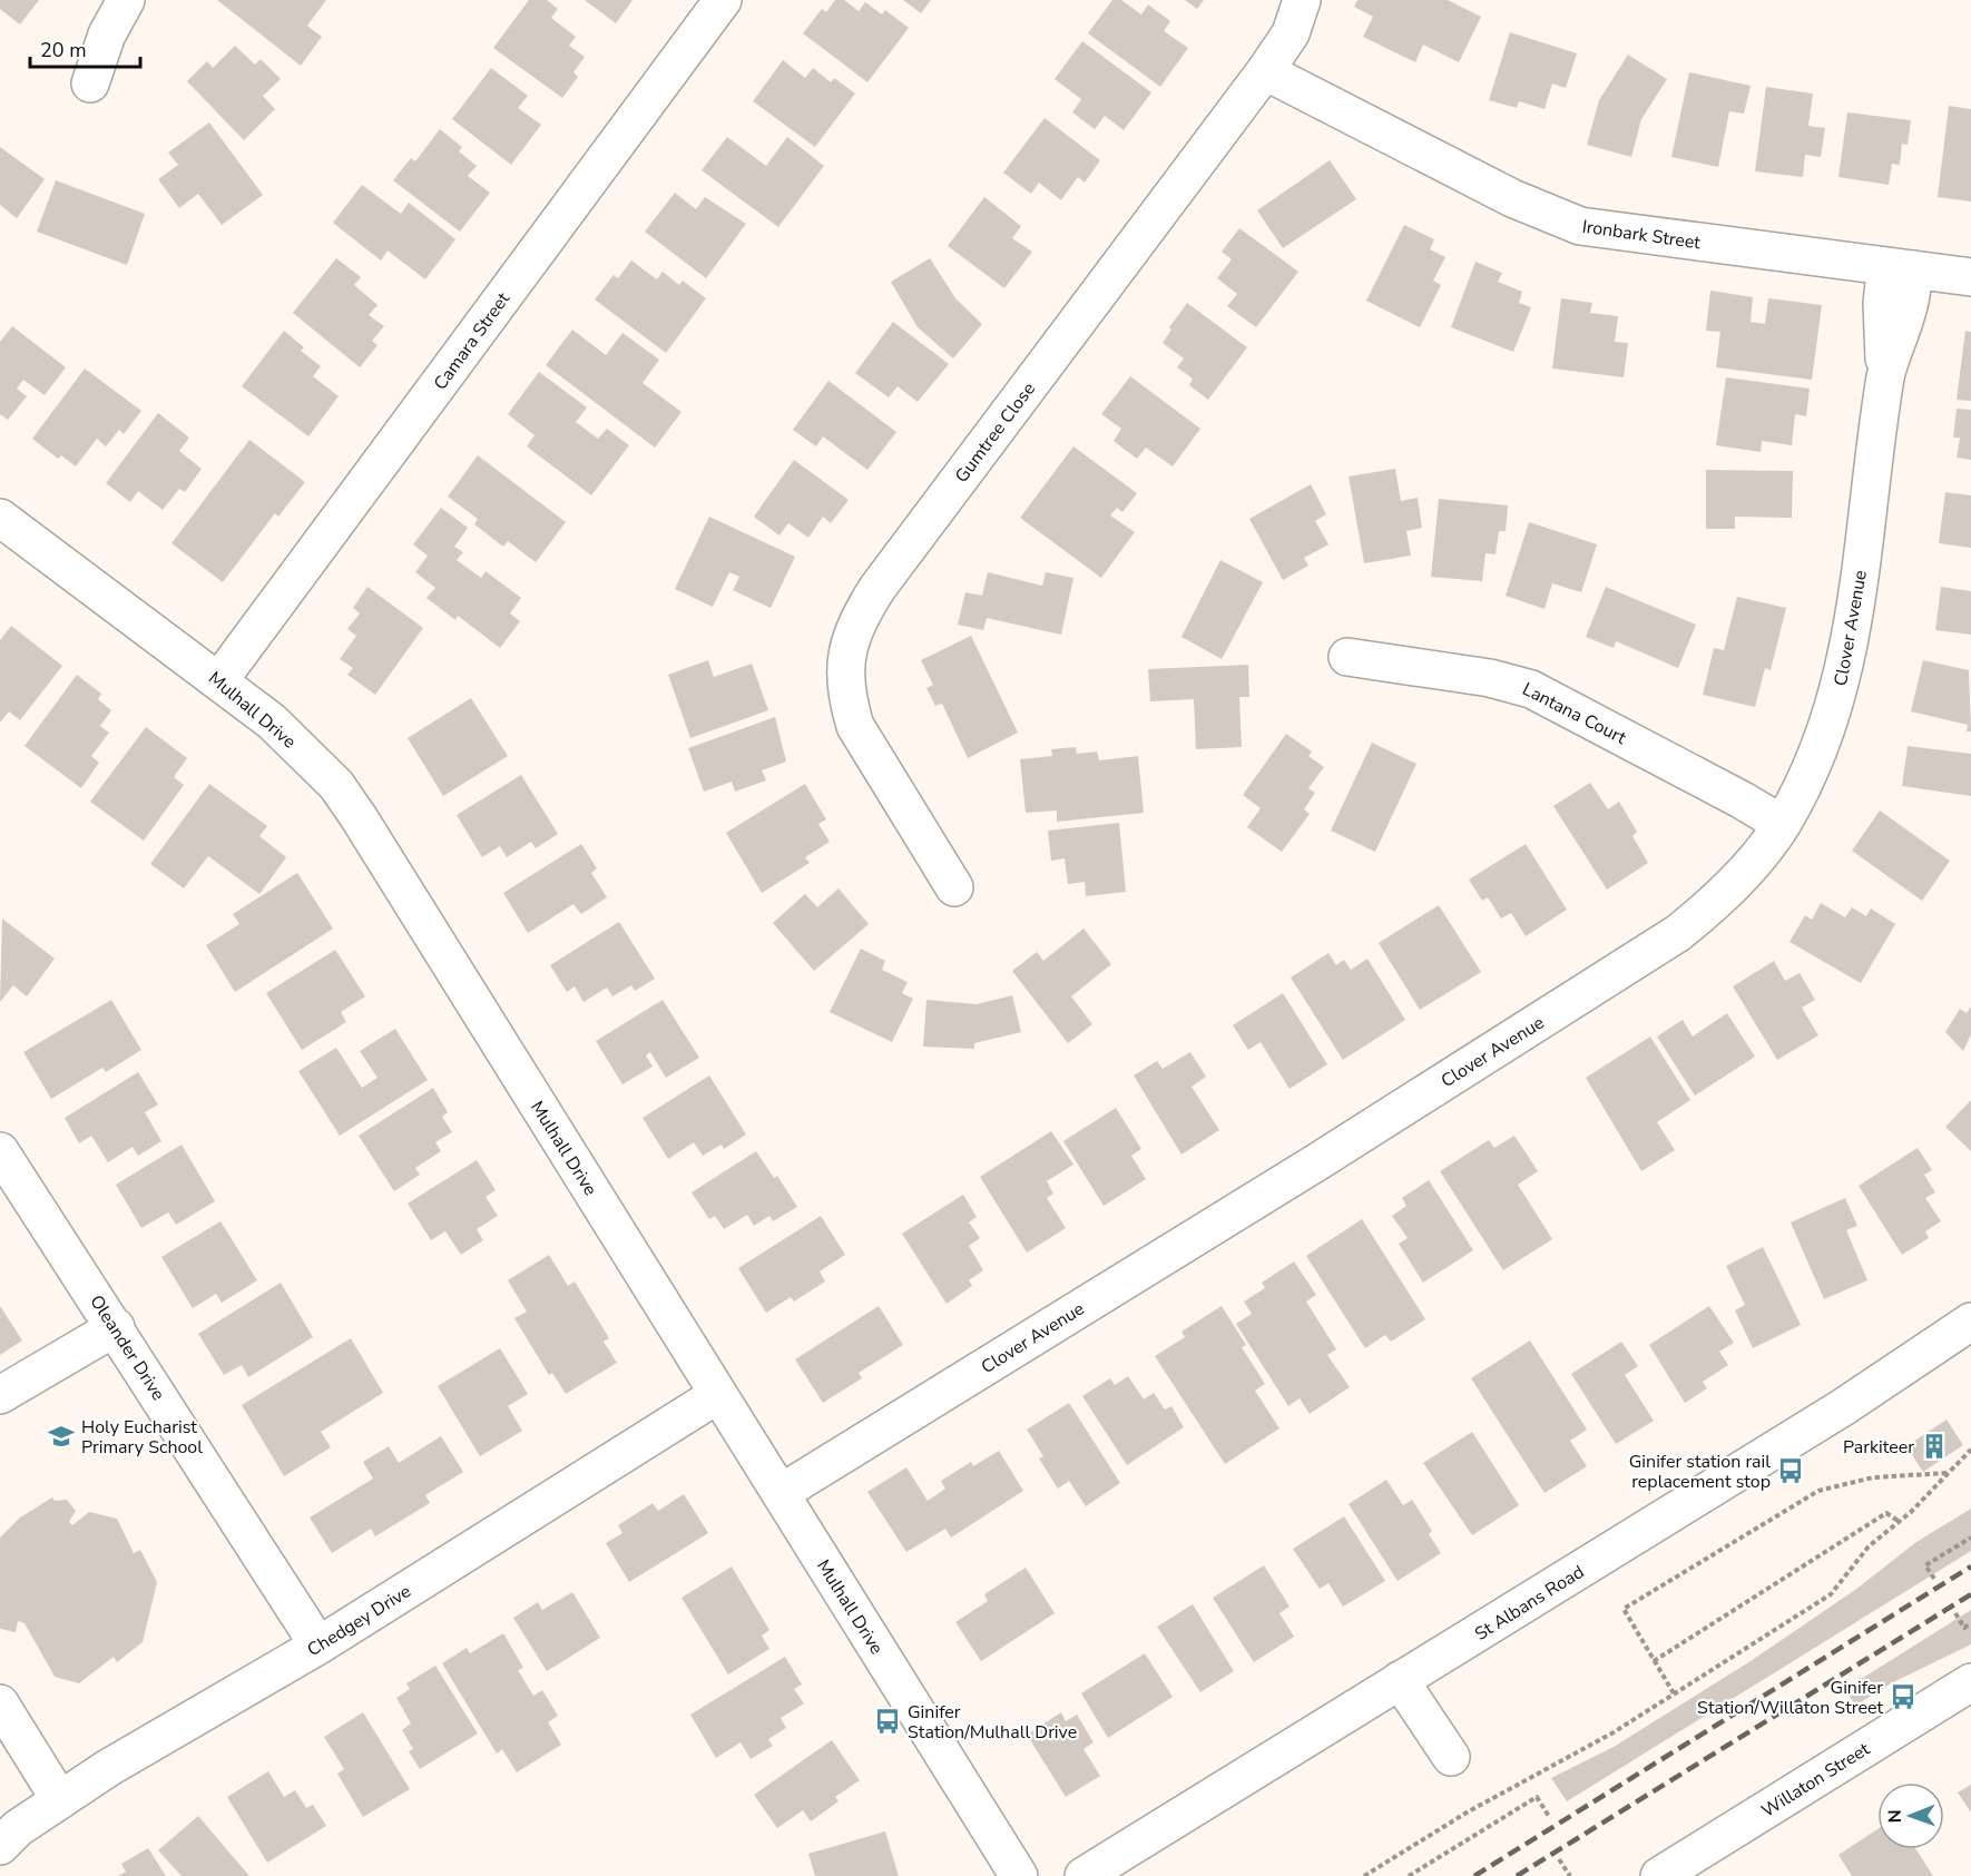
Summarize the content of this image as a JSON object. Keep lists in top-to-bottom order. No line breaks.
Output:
{"streets":{"street":["Ironbark Street","Camara Street","Gumtree Close","Clover Avenue","Mulhall Drive","Lantana Court","Oleander Drive","St Albans Road","Chedgey Drive","Willaton Street"]},"crossings":[["Ironbark Street","Gumtree Close"],["Ironbark Street","Clover Avenue"],["Camara Street","Mulhall Drive"],["Clover Avenue","Mulhall Drive"],["Clover Avenue","Lantana Court"],["Mulhall Drive","Chedgey Drive"],["Oleander Drive","Chedgey Drive"]],"places":{"school or university":["Holy Eucharist Primary School"],"building":["Parkiteer"],"bus stop":["Ginifer station rail replacement stop","Ginifer Station/Willaton Street","Ginifer Station/Mulhall Drive"]},"scale_bar":"20 m","north":"left"}
